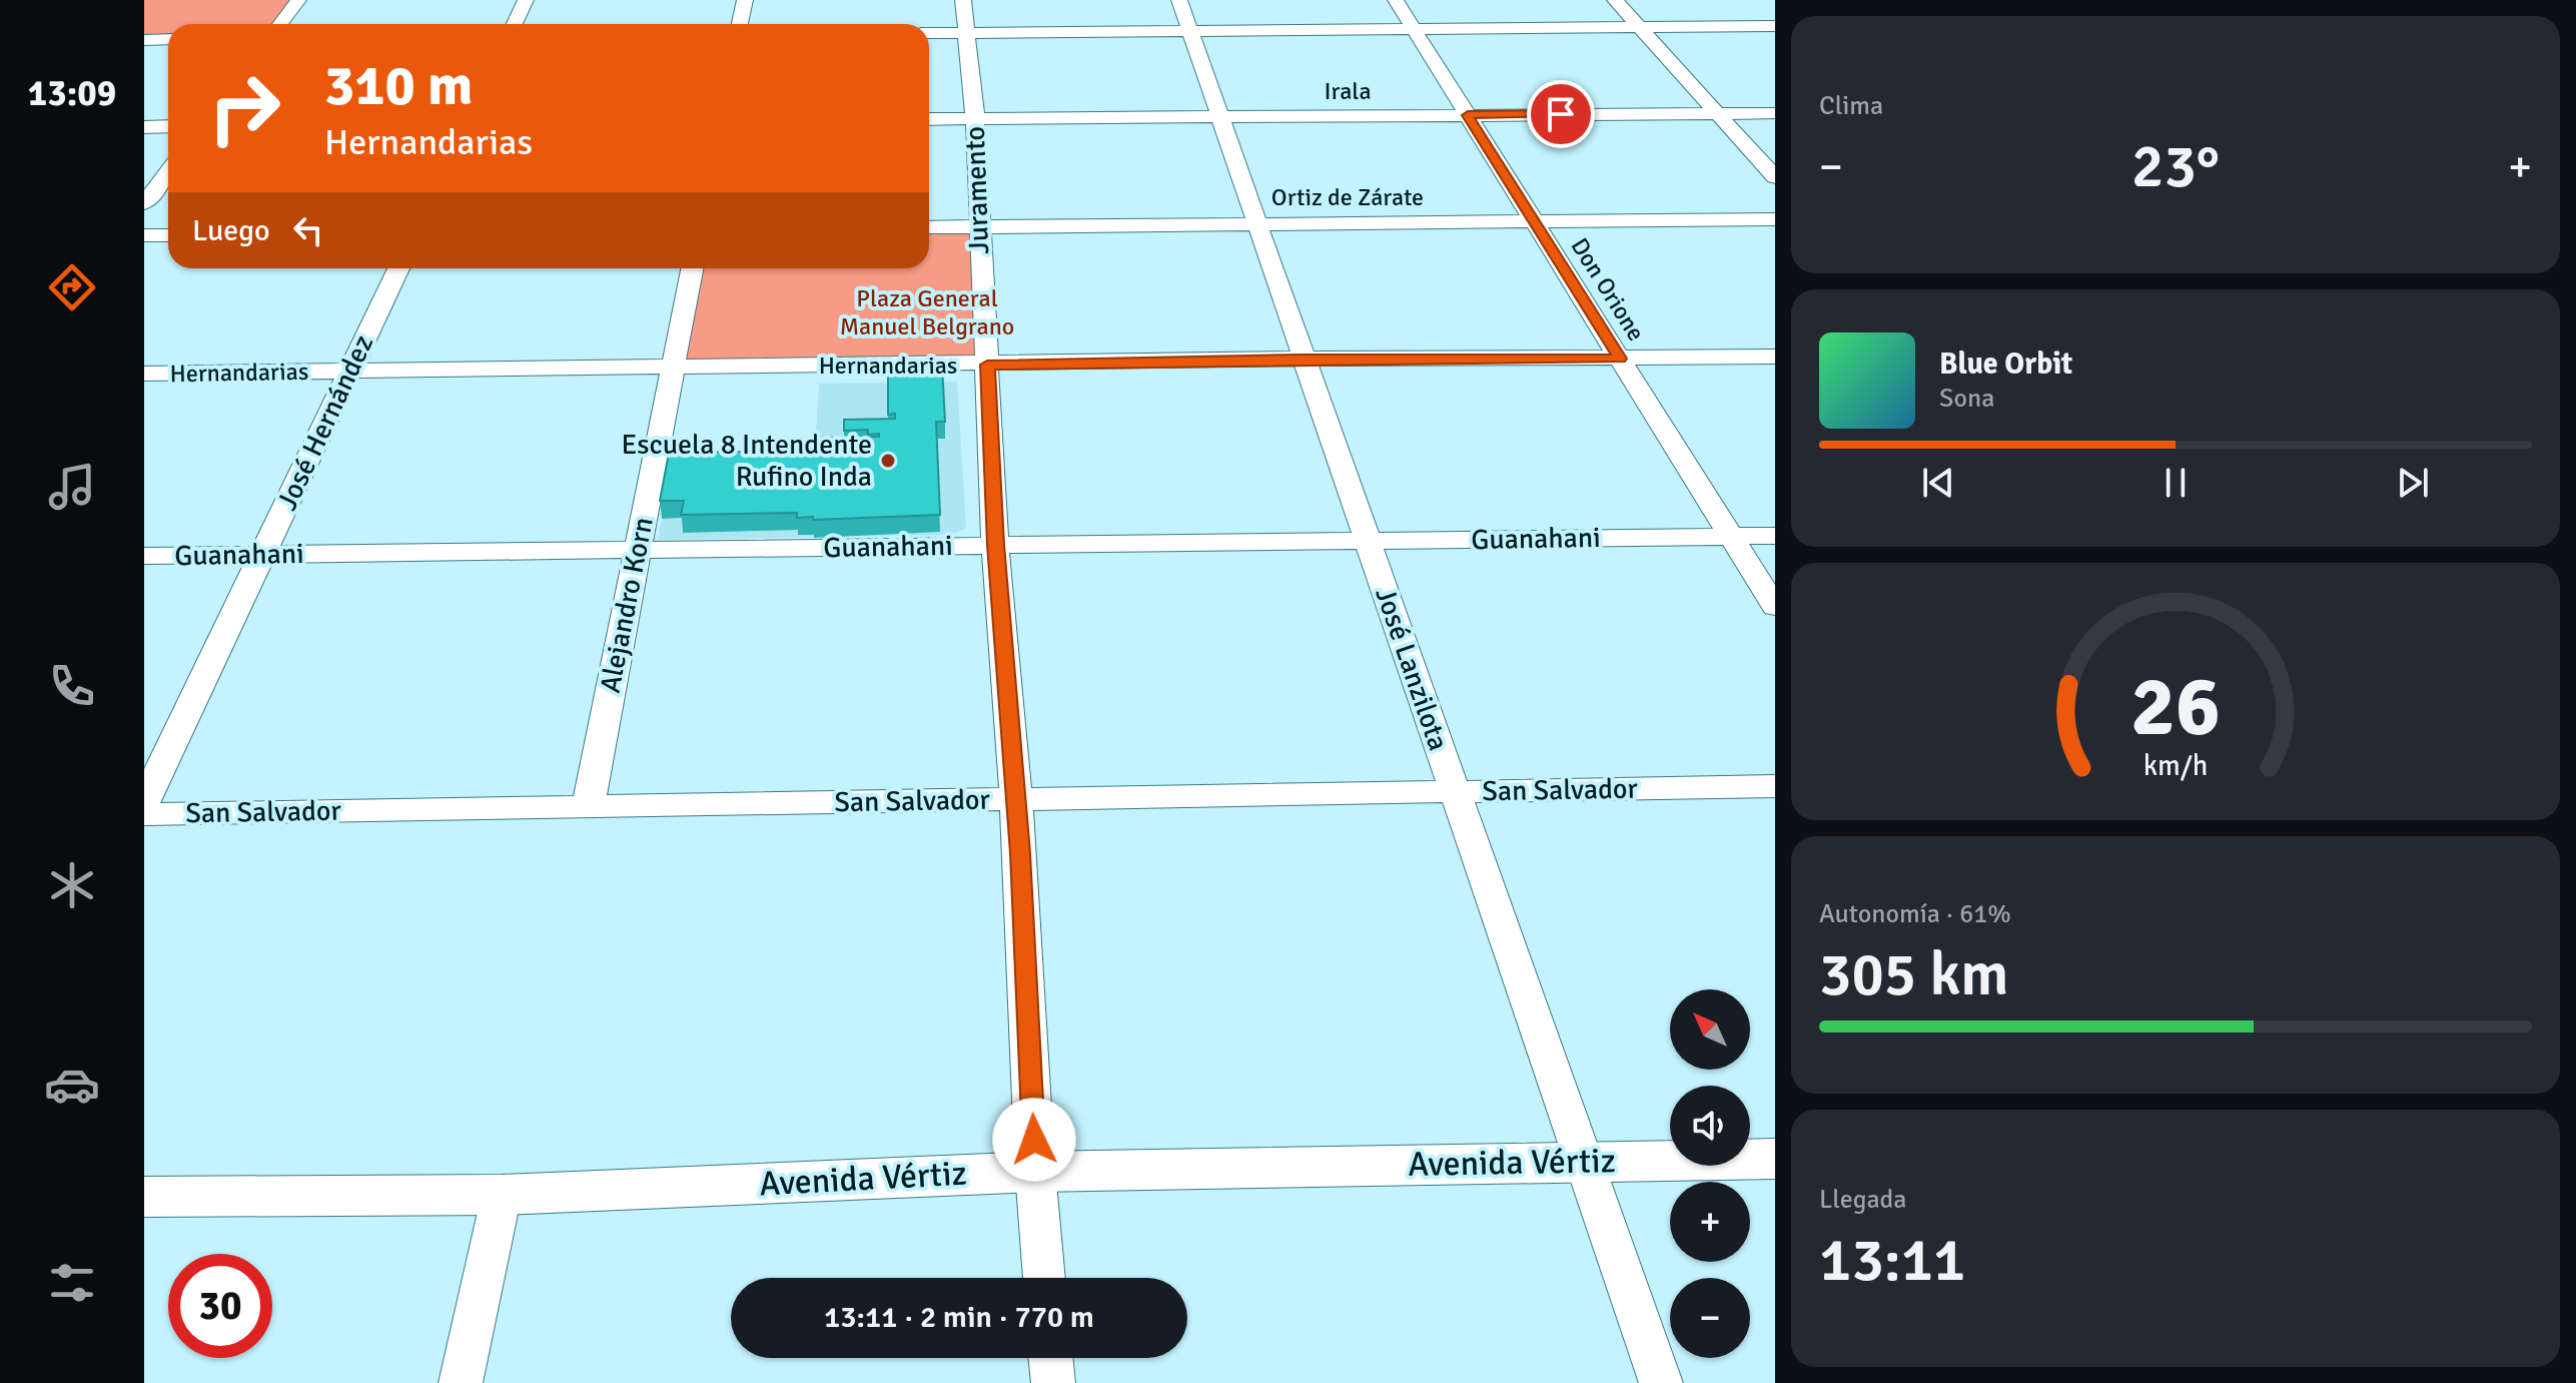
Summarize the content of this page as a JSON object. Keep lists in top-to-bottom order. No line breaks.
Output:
{"streets":{"street":["Irala","Juramento","Ortiz de Zárate","Don Orione","Hernandarias","José Hernández","Guanahani","Alejandro Korn","José Lanzilota","San Salvador","Avenida Vértiz"]},"crossings":[["Irala","Juramento"],["Irala","Don Orione"],["Irala","José Lanzilota"],["Juramento","Ortiz de Zárate"],["Juramento","Hernandarias"],["Juramento","Guanahani"],["Juramento","San Salvador"],["Juramento","Avenida Vértiz"],["Ortiz de Zárate","Don Orione"],["Ortiz de Zárate","José Lanzilota"],["Don Orione","Hernandarias"],["Don Orione","Guanahani"],["Hernandarias","José Hernández"],["Hernandarias","Alejandro Korn"],["Hernandarias","José Lanzilota"],["José Hernández","Guanahani"],["Guanahani","Alejandro Korn"],["Guanahani","José Lanzilota"],["Alejandro Korn","San Salvador"],["José Lanzilota","San Salvador"],["José Lanzilota","Avenida Vértiz"]],"parks":["Plaza General Manuel Belgrano"],"places":["Escuela 8 Intendente Rufino Inda"],"north":"top left","page":{"tabs":"13:09","tile":["Clima",["Autonomía · 61%","305 km"],["Llegada","13:11"]],"turn":["310 m","Hernandarias"],"heat":["−","23°","+"],"then":"Luego","song":["Blue Orbit","Sona"],"map_buttons":["+","−"],"limit":"30","trip":"13:11 · 2 min · 770 m","gauge":["26","km/h"]}}
